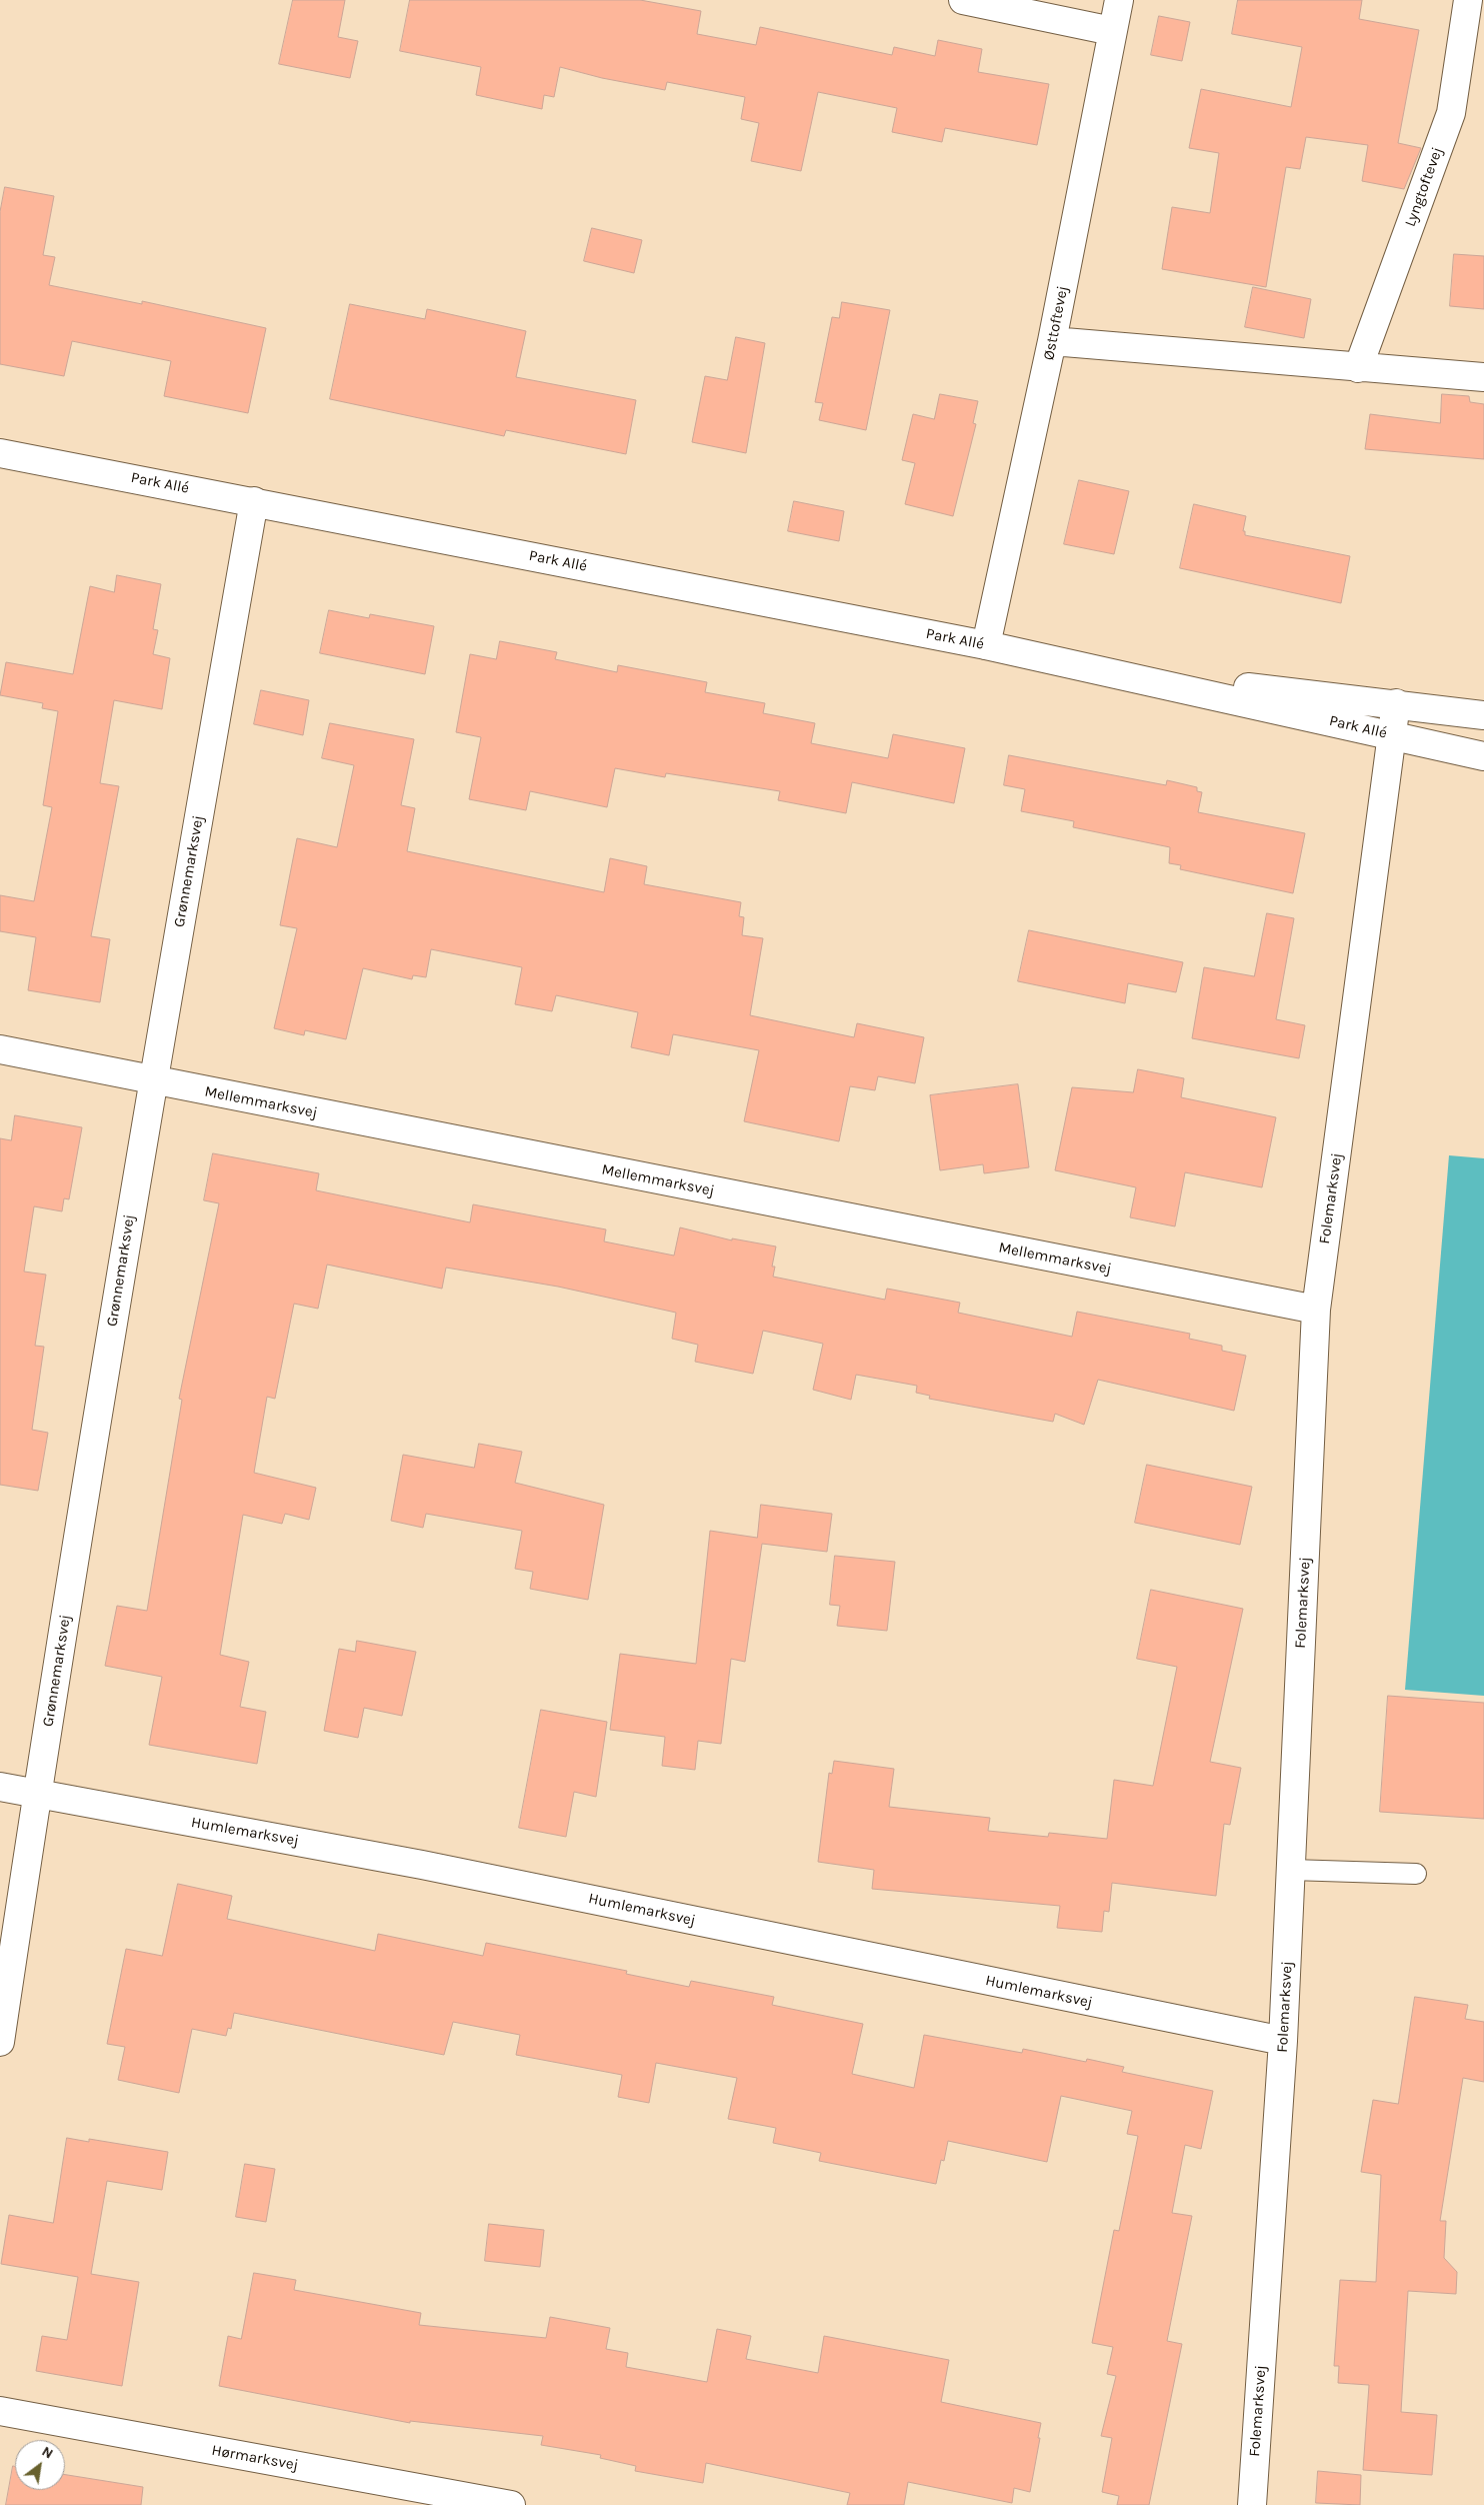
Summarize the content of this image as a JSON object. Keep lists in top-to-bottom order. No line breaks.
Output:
{"streets":{"street":["Lyngtoftevej","Østtoftevej","Park Allé","Grønnemarksvej","Mellemmarksvej","Folemarksvej","Humlemarksvej","Hørmarksvej"]},"crossings":[["Østtoftevej","Park Allé"],["Park Allé","Grønnemarksvej"],["Park Allé","Folemarksvej"],["Grønnemarksvej","Mellemmarksvej"],["Grønnemarksvej","Humlemarksvej"],["Mellemmarksvej","Folemarksvej"],["Folemarksvej","Humlemarksvej"]],"north":"top right"}
